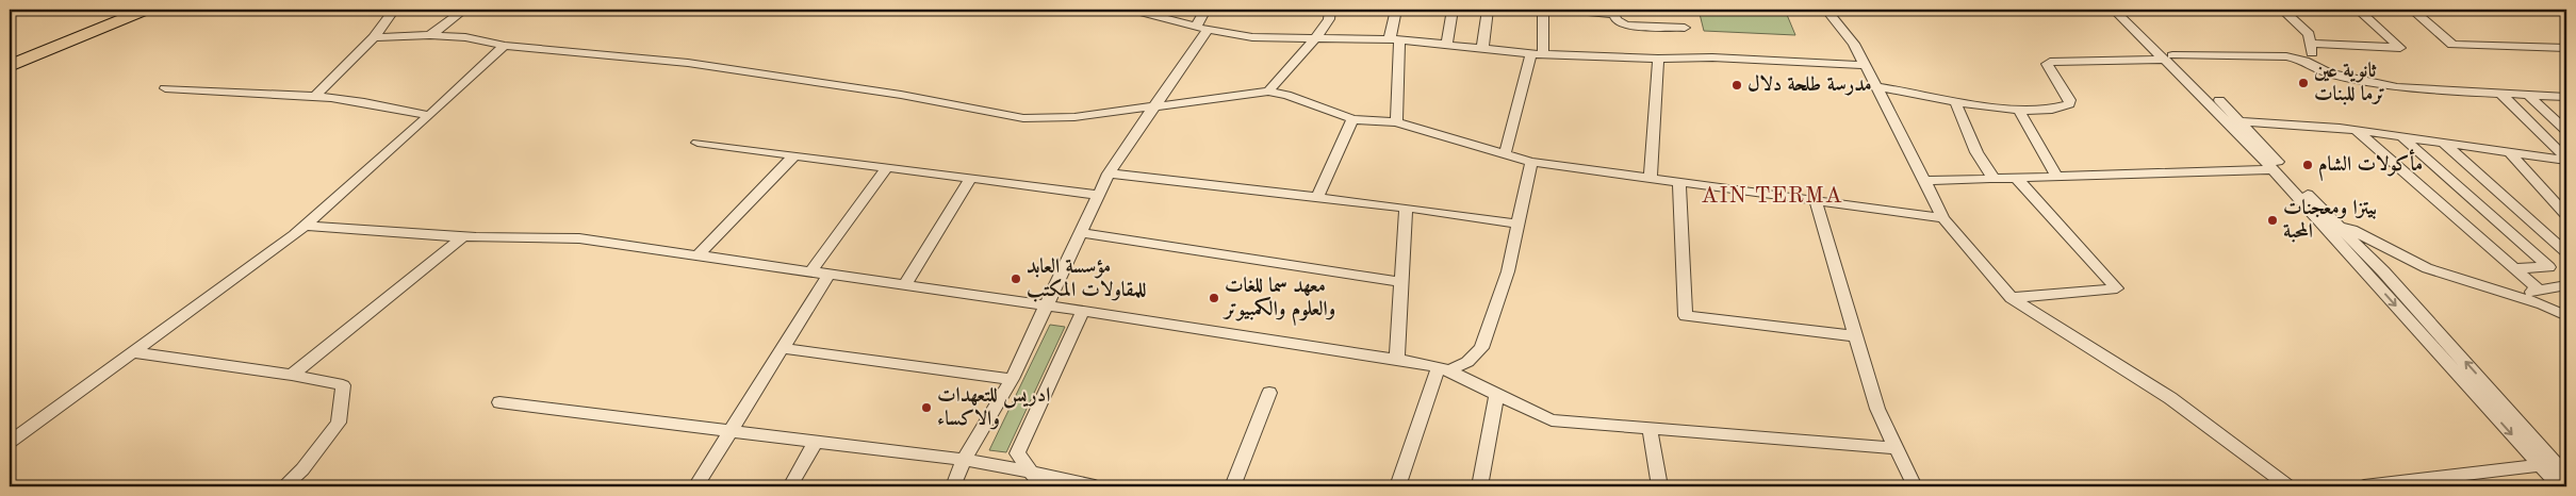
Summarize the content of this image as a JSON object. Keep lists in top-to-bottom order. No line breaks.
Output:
{"districts":["AIN TERMA"],"places":["ثانوية عين ترما للبنات","مدرسة طلحة دلال","مأكولات الشام","بيتزا ومعجنات المحبة","مؤسسة العابد للمقاولات المكتب","معهد سما للغات والعلوم والكمبيوتر","ادريس للتعهدات والاكساء"]}
